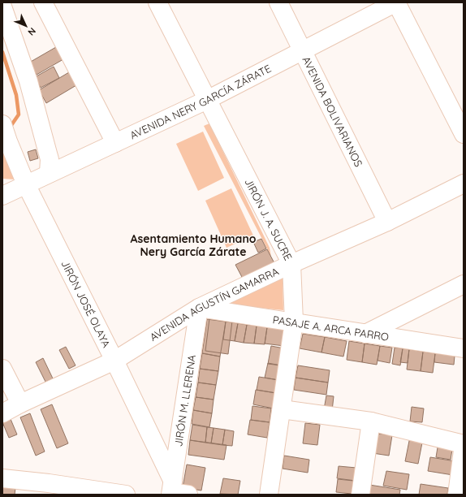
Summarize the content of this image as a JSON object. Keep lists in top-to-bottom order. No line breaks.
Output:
{"streets":{"street":["AVENIDA NERY GARCÍA ZÁRATE","AVENIDA BOLIVARIANOS","JIRÓN J. A. SUCRE","JIRÓN JOSÉ OLAYA","AVENIDA AGUSTÍN GAMARRA","PASAJE A. ARCA PARRO","JIRÓN M. LLERENA"]},"crossings":[["AVENIDA NERY GARCÍA ZÁRATE","AVENIDA BOLIVARIANOS"],["AVENIDA NERY GARCÍA ZÁRATE","JIRÓN J. A. SUCRE"],["AVENIDA NERY GARCÍA ZÁRATE","JIRÓN JOSÉ OLAYA"],["AVENIDA BOLIVARIANOS","AVENIDA AGUSTÍN GAMARRA"],["JIRÓN J. A. SUCRE","AVENIDA AGUSTÍN GAMARRA"],["JIRÓN J. A. SUCRE","PASAJE A. ARCA PARRO"],["JIRÓN JOSÉ OLAYA","AVENIDA AGUSTÍN GAMARRA"],["JIRÓN JOSÉ OLAYA","JIRÓN M. LLERENA"],["AVENIDA AGUSTÍN GAMARRA","PASAJE A. ARCA PARRO"],["AVENIDA AGUSTÍN GAMARRA","JIRÓN M. LLERENA"],["PASAJE A. ARCA PARRO","JIRÓN M. LLERENA"]],"districts":["Asentamiento Humano Nery García Zárate"],"north":"bottom right"}
